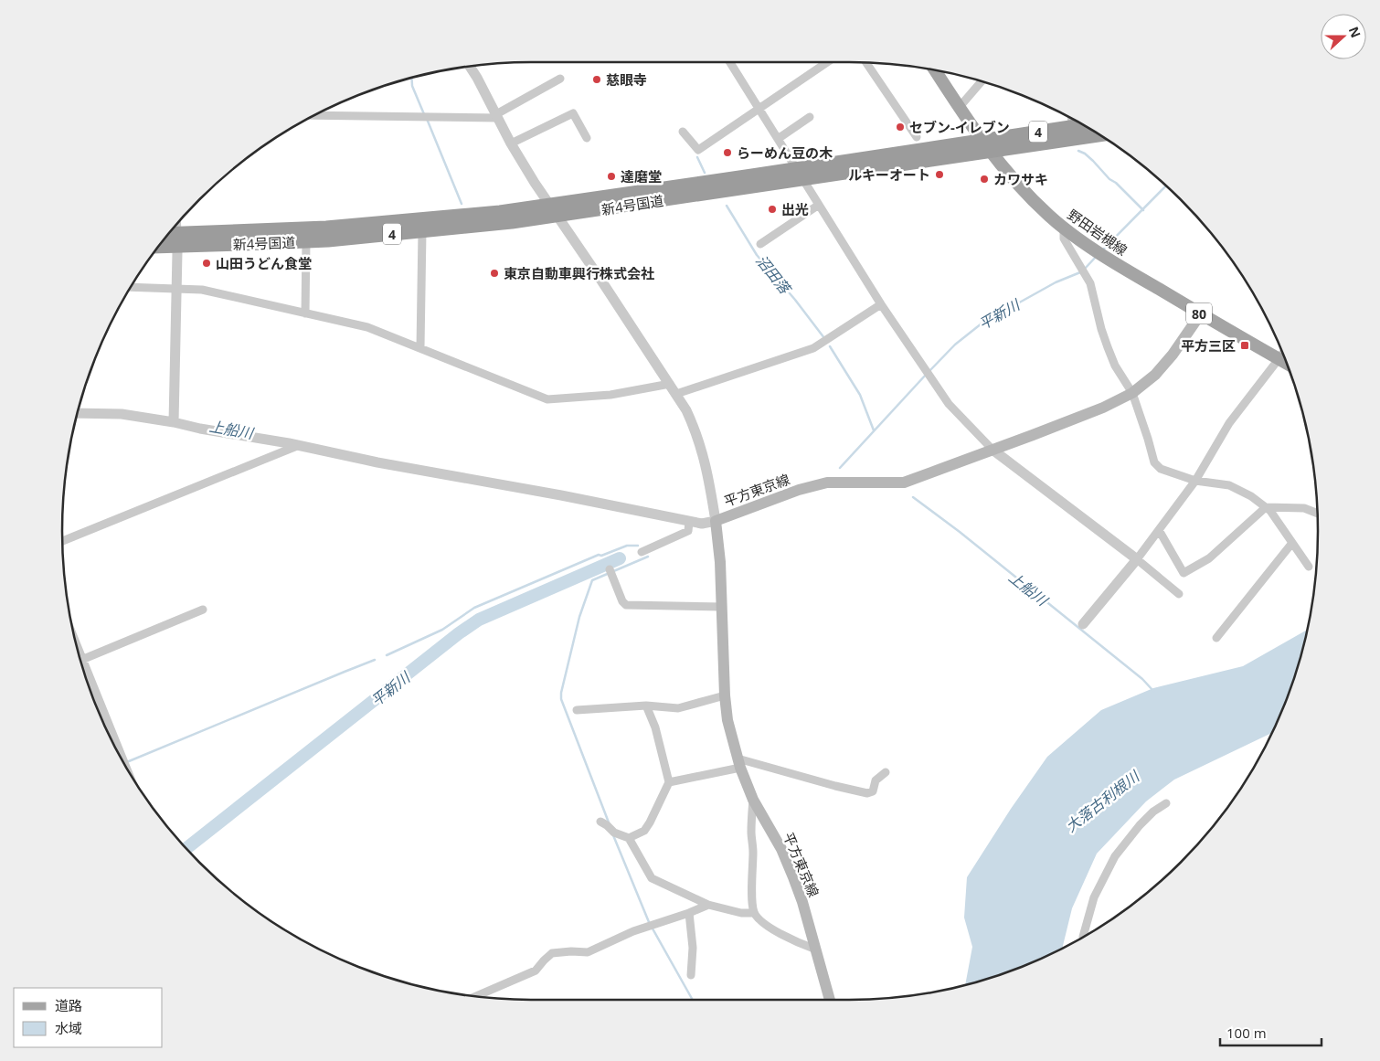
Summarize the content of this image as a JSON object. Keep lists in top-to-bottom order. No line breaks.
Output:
{"streets":{"highway":["4","新4号国道"],"main road":["野田岩槻線","80","平方東京線"]},"crossings":[["新4号国道","野田岩槻線"],["野田岩槻線","平方東京線"]],"water":["沼田落","平新川","上船川","大落古利根川"],"places":{"other":["慈眼寺","セブン-イレブン","らーめん豆の木","ルキーオート","達磨堂","カワサキ","出光","山田うどん食堂","東京自動車興行株式会社"],"transit":["平方三区"]},"legend":["道路","水域"],"scale_bar":"100 m","north":"right"}
